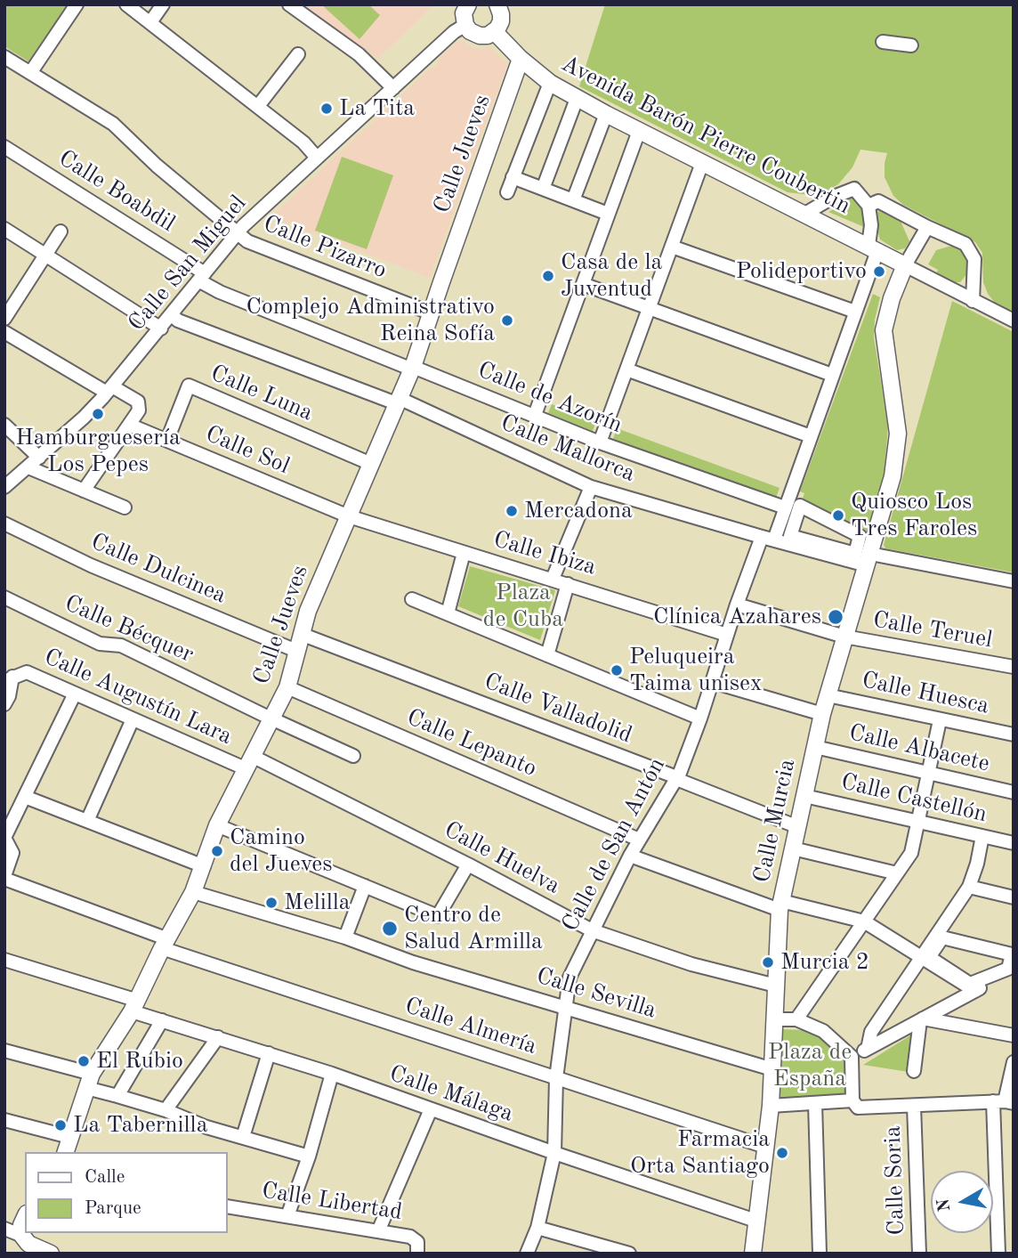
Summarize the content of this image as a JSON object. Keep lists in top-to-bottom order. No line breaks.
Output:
{"streets":{"main road":["Avenida Barón Pierre Coubertin","Calle Jueves","Calle Murcia"],"street":["Calle Boabdil","Calle Pizarro","Calle San Miguel","Calle Luna","Calle de Azorín","Calle Mallorca","Calle Sol","Calle Ibiza","Calle Dulcinea","Calle Bécquer","Calle Teruel","Calle Huesca","Calle Augustín Lara","Calle Valladolid","Calle Lepanto","Calle Albacete","Calle Castellón","Calle de San Antón","Calle Huelva","Calle Sevilla","Calle Almería","Calle Málaga","Calle Soria","Calle Libertad"]},"crossings":[["Avenida Barón Pierre Coubertin","Calle Jueves"],["Avenida Barón Pierre Coubertin","Calle Murcia"],["Avenida Barón Pierre Coubertin","Calle de San Antón"],["Calle Jueves","Calle Pizarro"],["Calle Jueves","Calle Luna"],["Calle Jueves","Calle de Azorín"],["Calle Jueves","Calle Mallorca"],["Calle Jueves","Calle Sol"],["Calle Jueves","Calle Ibiza"],["Calle Jueves","Calle Dulcinea"],["Calle Jueves","Calle Bécquer"],["Calle Jueves","Calle Augustín Lara"],["Calle Jueves","Calle Valladolid"],["Calle Jueves","Calle Lepanto"],["Calle Jueves","Calle Huelva"],["Calle Jueves","Calle Sevilla"],["Calle Jueves","Calle Almería"],["Calle Jueves","Calle Málaga"],["Calle Boabdil","Calle San Miguel"],["Calle Boabdil","Calle de Azorín"],["Calle Pizarro","Calle San Miguel"],["Calle San Miguel","Calle de Azorín"],["Calle San Miguel","Calle Mallorca"],["Calle Luna","Calle Sol"],["Calle de Azorín","Calle de San Antón"],["Calle Mallorca","Calle Murcia"],["Calle Mallorca","Calle de San Antón"],["Calle Sol","Calle Ibiza"],["Calle Ibiza","Calle de San Antón"],["Calle Teruel","Calle Murcia"],["Calle Teruel","Calle de San Antón"],["Calle Huesca","Calle Murcia"],["Calle Augustín Lara","Calle Huelva"],["Calle Valladolid","Calle Murcia"],["Calle Valladolid","Calle de San Antón"],["Calle Lepanto","Calle de San Antón"],["Calle Albacete","Calle Murcia"],["Calle Castellón","Calle Murcia"],["Calle Murcia","Calle Huelva"],["Calle Murcia","Calle Sevilla"],["Calle Murcia","Calle Almería"],["Calle Murcia","Calle Málaga"],["Calle de San Antón","Calle Huelva"],["Calle de San Antón","Calle Sevilla"],["Calle de San Antón","Calle Almería"],["Calle de San Antón","Calle Málaga"]],"parks":["Plaza de Cuba","Plaza de España"],"places":["La Tita","Polideportivo","Casa de la Juventud","Complejo Administrativo Reina Sofía","Hamburguesería Los Pepes","Mercadona","Quiosco Los Tres Faroles","Clínica Azahares","Peluqueira Taima unisex","Camino del Jueves","Melilla","Centro de Salud Armilla","Murcia 2","El Rubio","La Tabernilla","Farmacia Orta Santiago"],"legend":["Calle","Parque"],"north":"left"}
